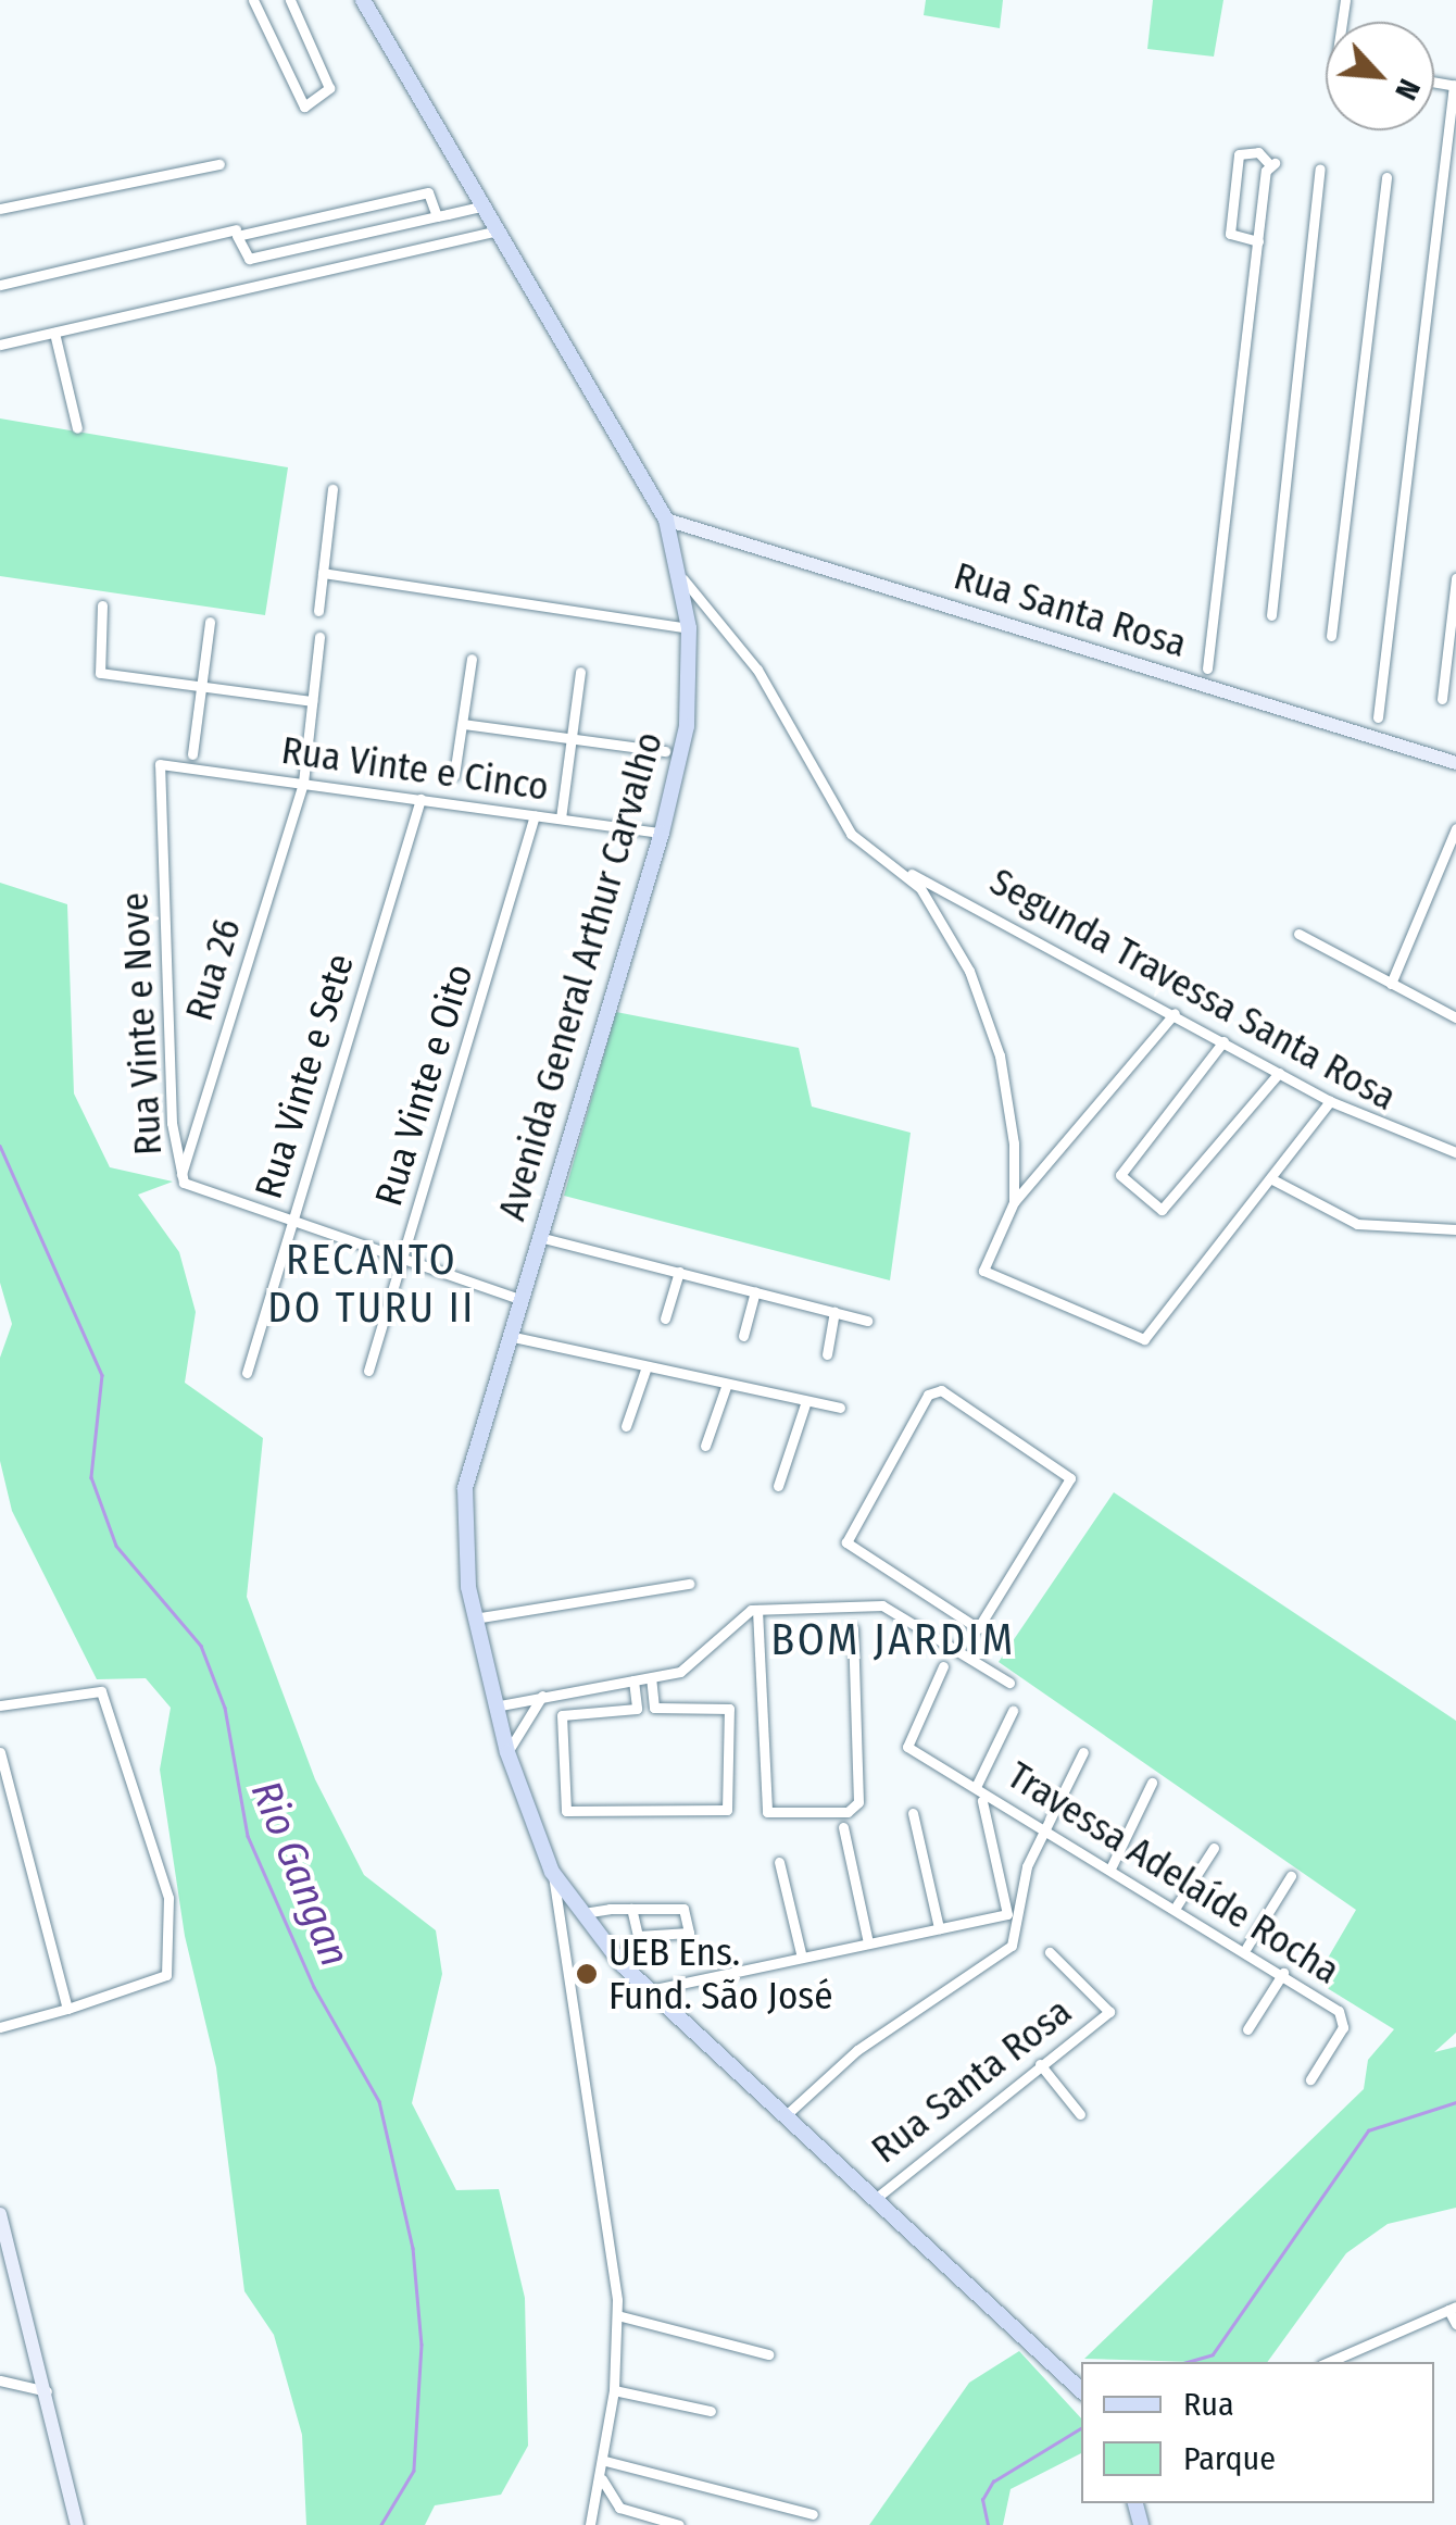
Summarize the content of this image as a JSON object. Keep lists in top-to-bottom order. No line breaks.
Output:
{"streets":{"main road":["Avenida General Arthur Carvalho"],"street":["Rua Santa Rosa","Rua Vinte e Cinco","Rua 26","Segunda Travessa Santa Rosa","Rua Vinte e Nove","Rua Vinte e Sete","Rua Vinte e Oito","Travessa Adelaíde Rocha"]},"crossings":[["Rua Santa Rosa","Avenida General Arthur Carvalho"],["Rua Vinte e Cinco","Rua 26"],["Rua Vinte e Cinco","Avenida General Arthur Carvalho"],["Rua Vinte e Cinco","Rua Vinte e Nove"],["Rua Vinte e Cinco","Rua Vinte e Sete"],["Rua Vinte e Cinco","Rua Vinte e Oito"],["Rua 26","Rua Vinte e Nove"],["Avenida General Arthur Carvalho","Rua Vinte e Nove"],["Rua Vinte e Nove","Rua Vinte e Sete"],["Rua Vinte e Nove","Rua Vinte e Oito"]],"districts":["RECANTO DO TURU II","BOM JARDIM"],"water":["Rio Gangan"],"places":["UEB Ens. Fund. São José"],"legend":["Rua","Parque"],"north":"bottom right"}
